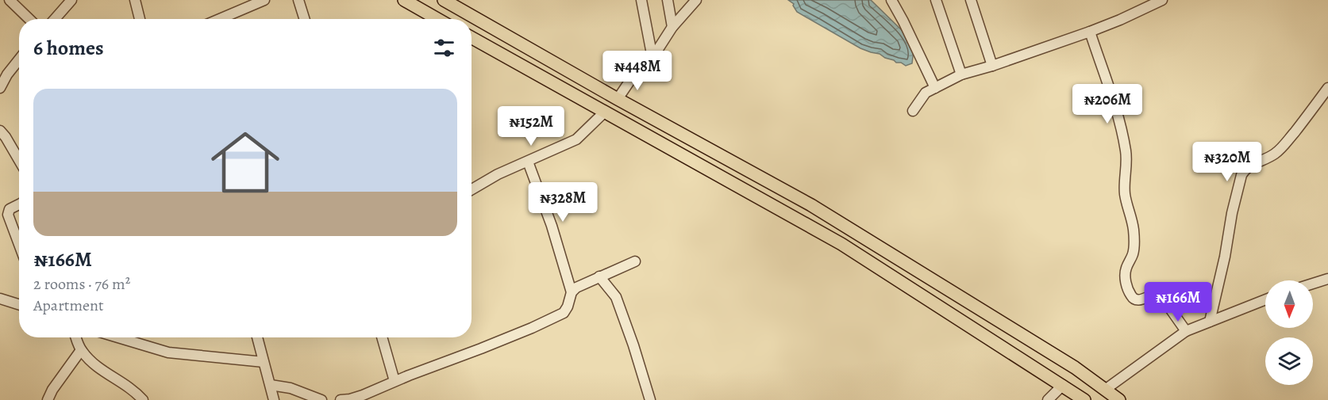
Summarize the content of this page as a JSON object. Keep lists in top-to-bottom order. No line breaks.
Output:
{"north":"bottom","page":{"heading":"6 homes","price":["₦448M","₦206M","₦152M","₦320M","₦328M","₦166M"],"list":[{"name":"₦166M","note":"2 rooms · 76 m² · Apartment"}]}}
